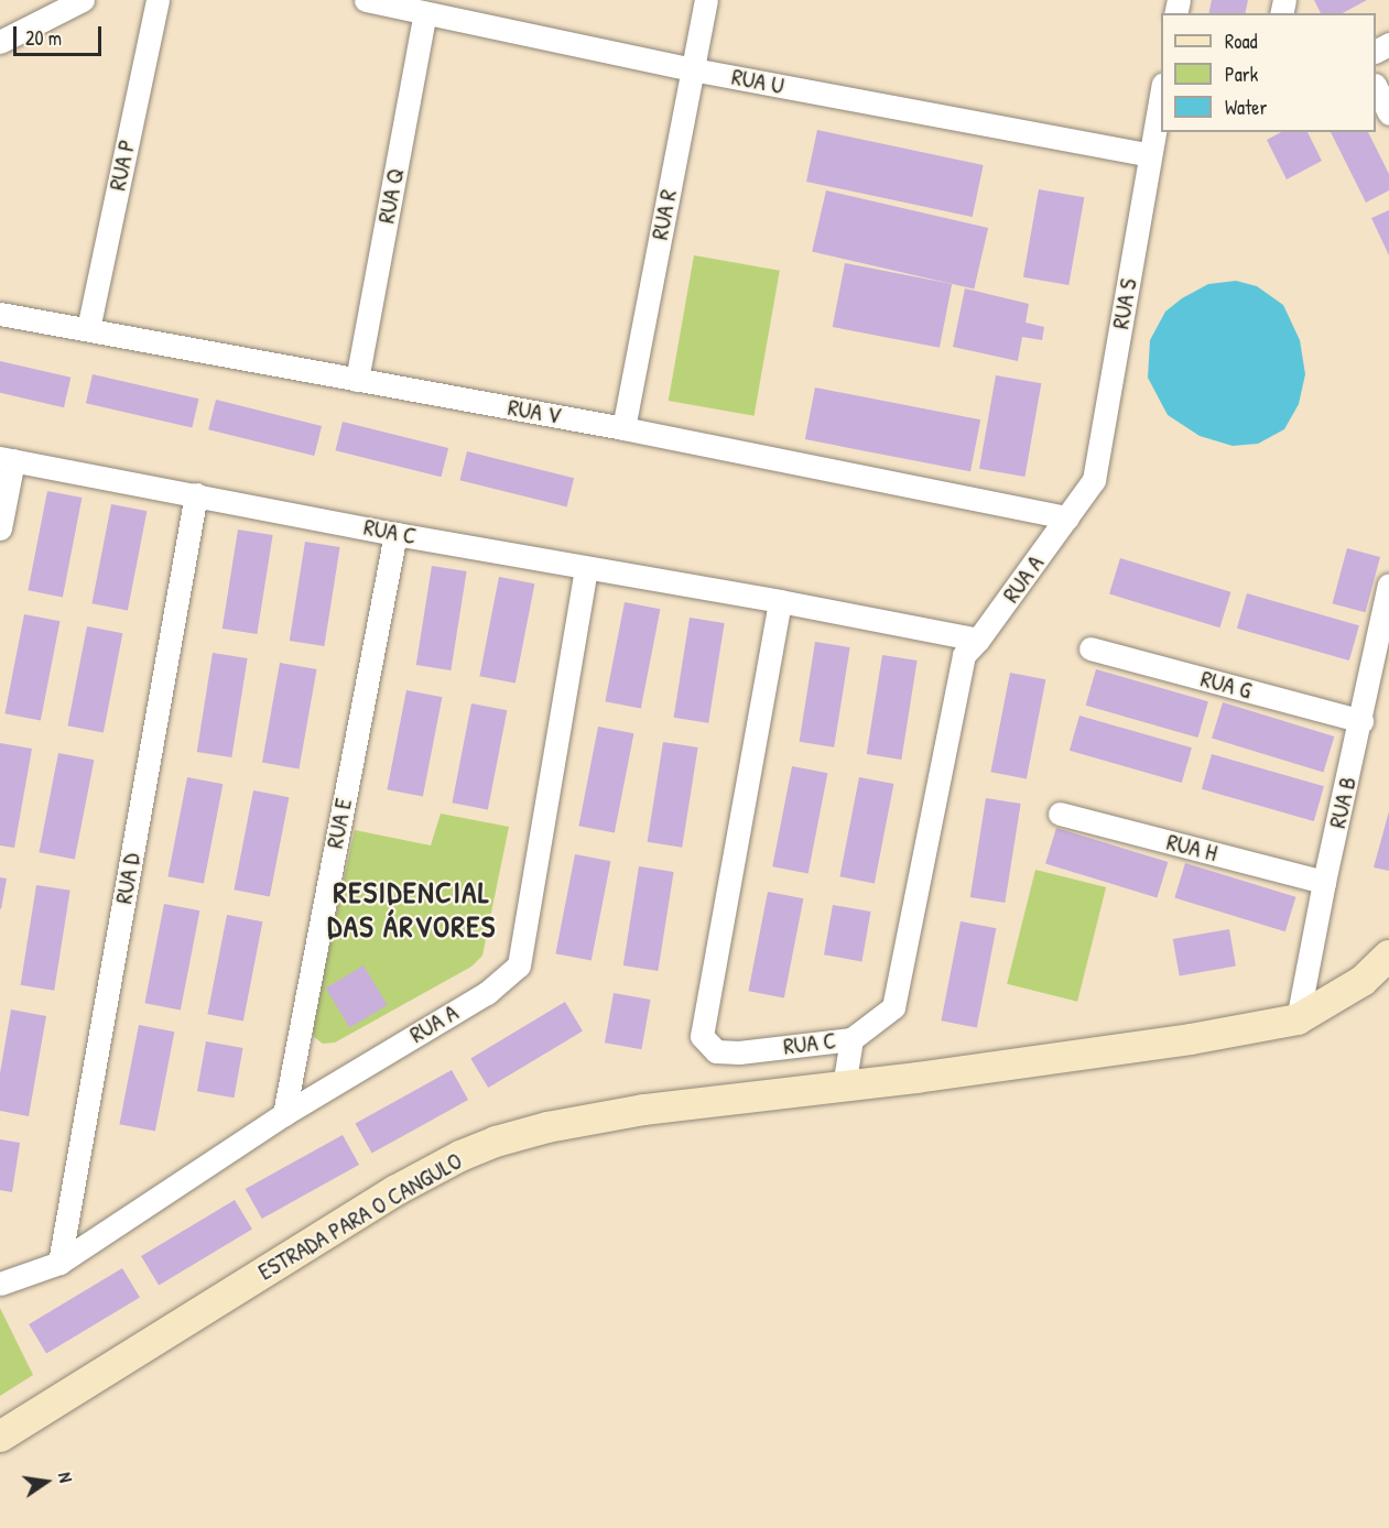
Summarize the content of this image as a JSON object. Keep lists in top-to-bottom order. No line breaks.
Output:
{"streets":{"street":["RUA U","RUA P","RUA Q","RUA R","RUA S","RUA V","RUA C","RUA A","RUA G","RUA B","RUA E","RUA H","RUA D","ESTRADA PARA O CANGULO"]},"crossings":[["RUA U","RUA Q"],["RUA U","RUA R"],["RUA U","RUA S"],["RUA P","RUA V"],["RUA Q","RUA V"],["RUA R","RUA V"],["RUA S","RUA V"],["RUA S","RUA A"],["RUA V","RUA A"],["RUA C","RUA A"],["RUA C","RUA E"],["RUA C","RUA D"],["RUA A","RUA E"],["RUA A","RUA D"],["RUA G","RUA B"],["RUA B","RUA H"],["RUA B","ESTRADA PARA O CANGULO"]],"districts":["RESIDENCIAL DAS ÁRVORES"],"legend":["Road","Park","Water"],"scale_bar":"20 m","north":"right"}
